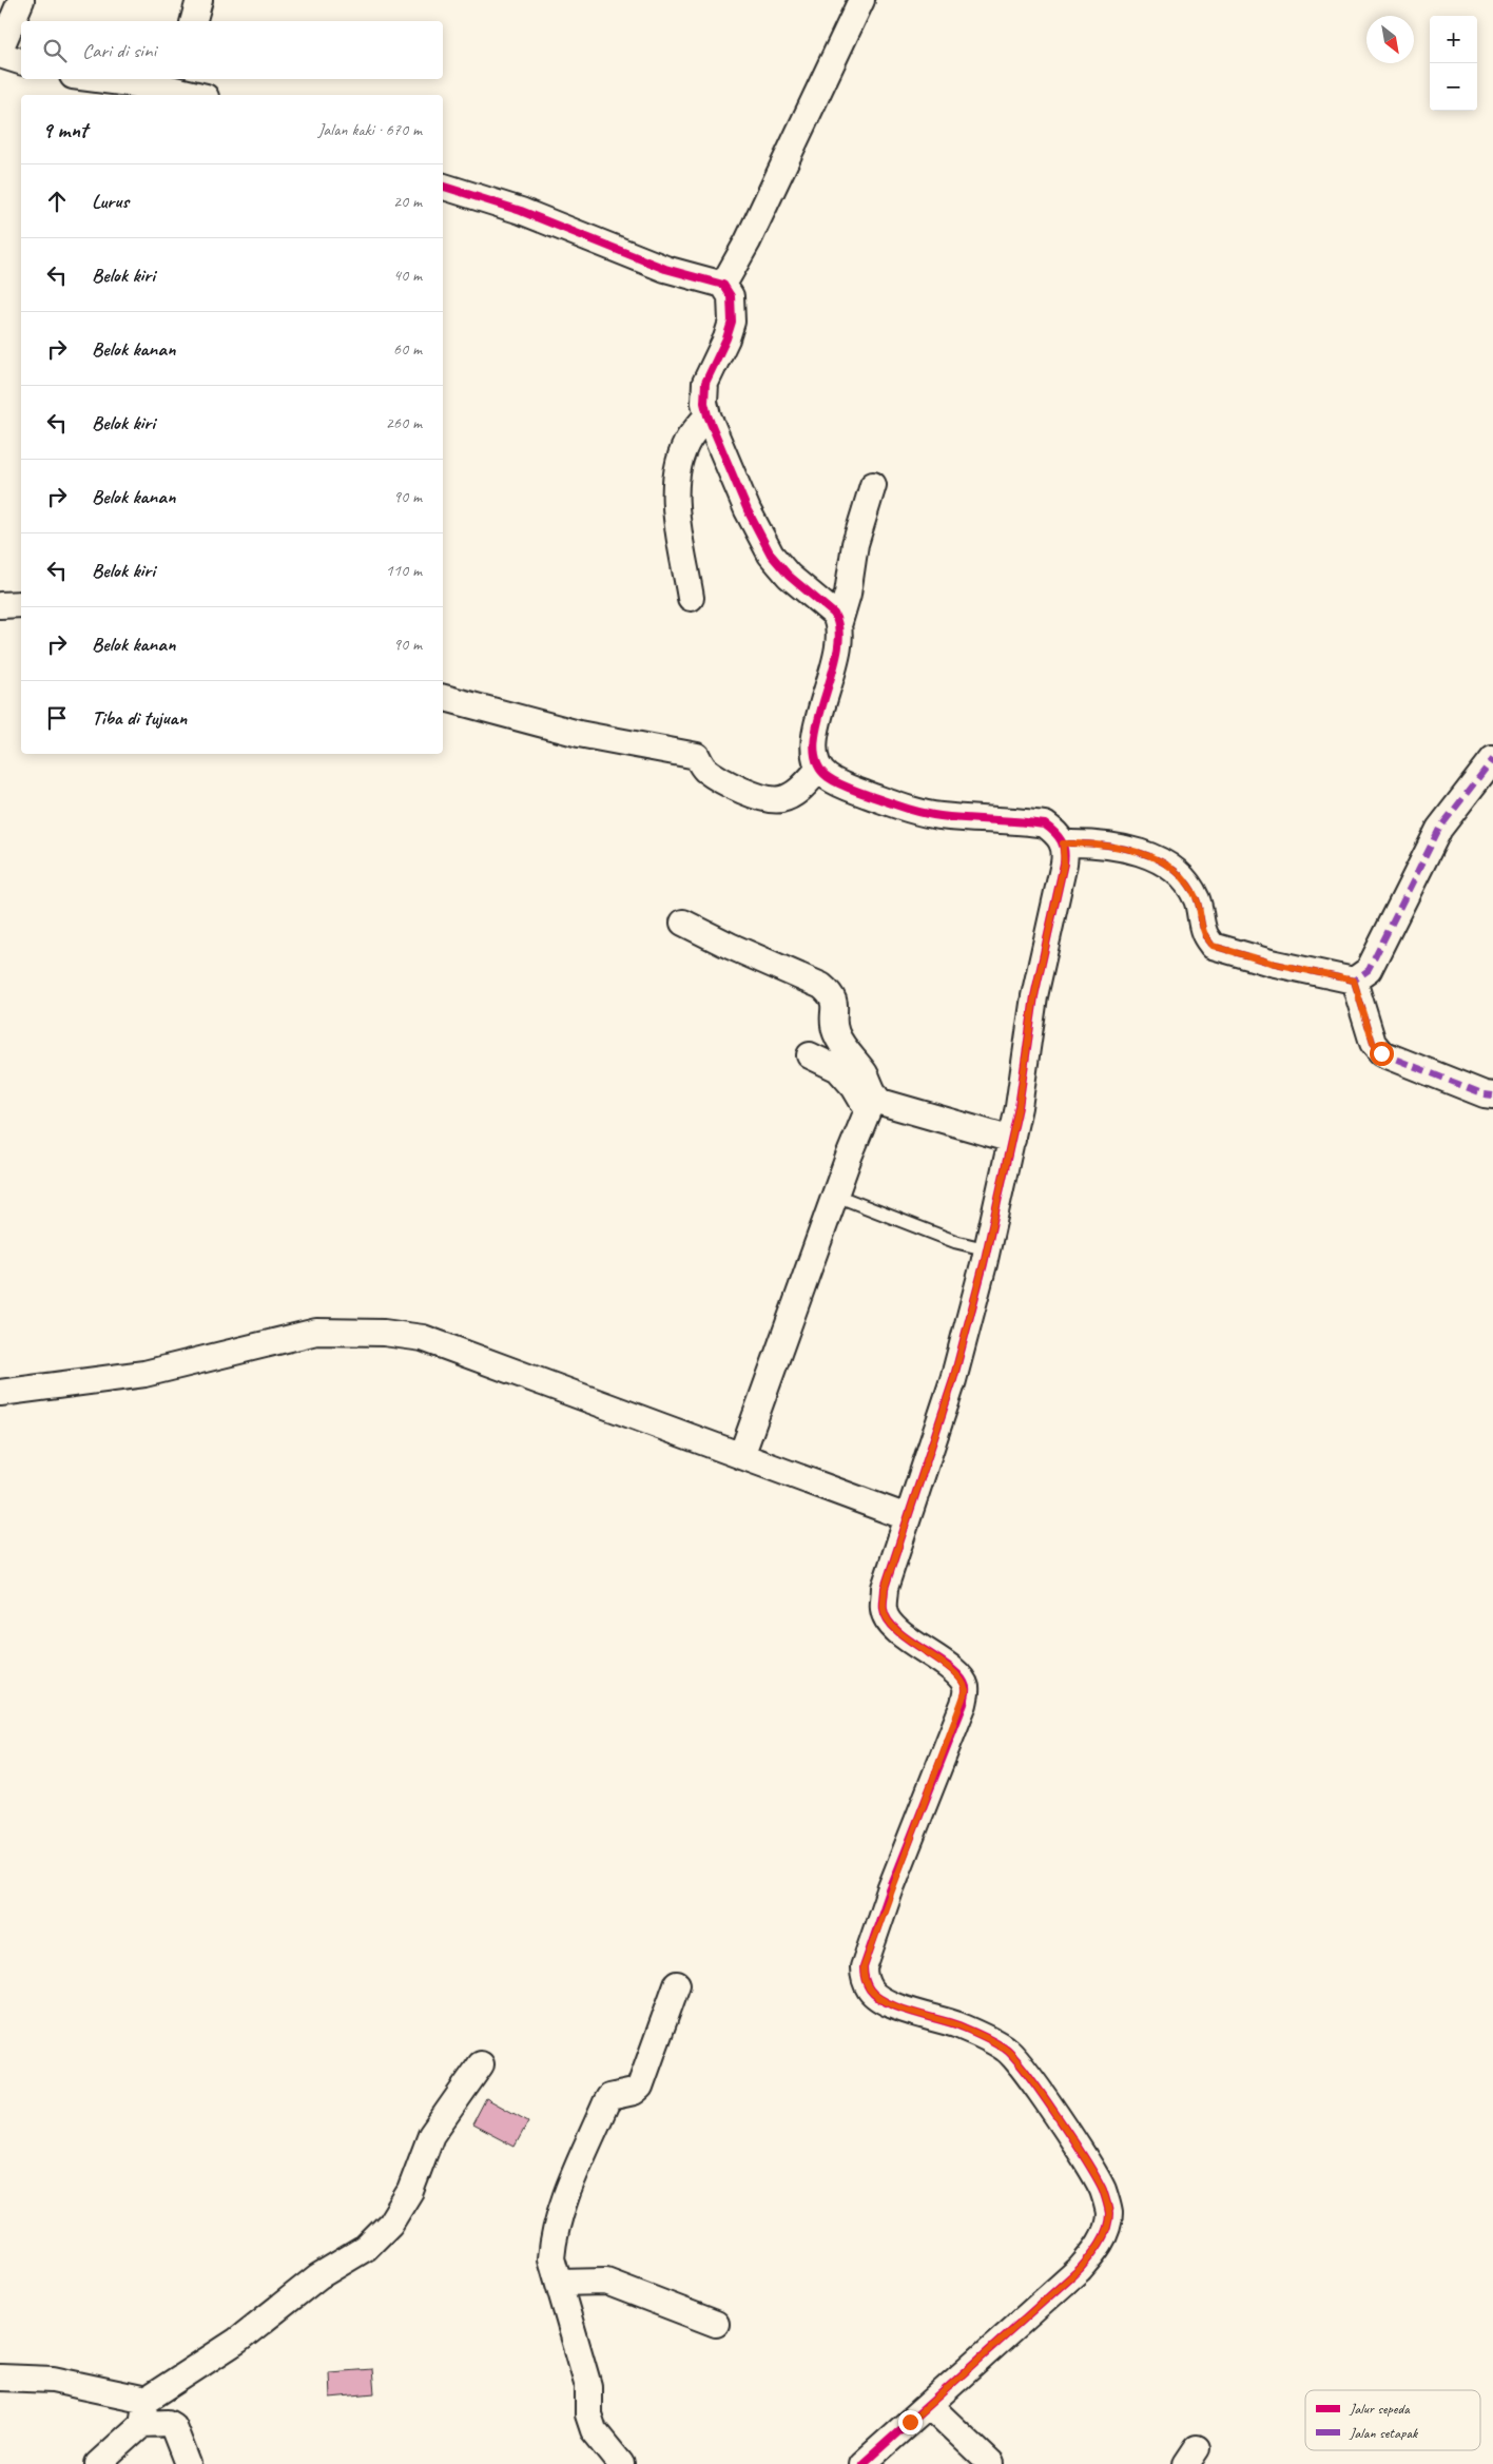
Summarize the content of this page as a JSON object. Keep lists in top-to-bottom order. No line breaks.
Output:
{"legend":["Jalur sepeda","Jalan setapak"],"north":"bottom right","page":{"map_buttons":["+","−"],"search":"Cari di sini","heading":["9 mnt","Jalan kaki · 670 m"],"list":[["Lurus","20 m"],["Belok kiri","40 m"],["Belok kanan","60 m"],["Belok kiri","260 m"],["Belok kanan","90 m"],["Belok kiri","110 m"],["Belok kanan","90 m"],"Tiba di tujuan"]}}
